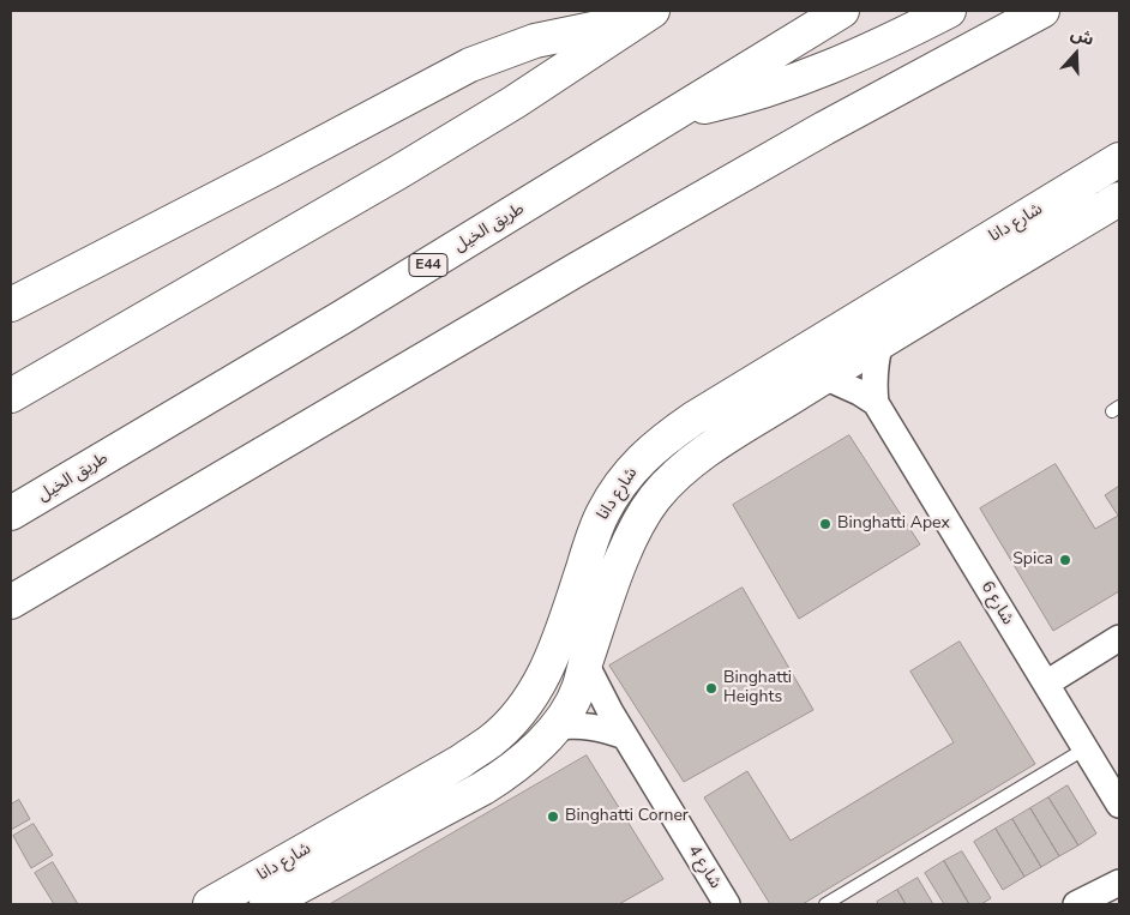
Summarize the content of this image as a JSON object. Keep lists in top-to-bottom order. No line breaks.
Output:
{"streets":{"main road":["شارع دانا","طريق الخيل","E44"],"street":["شارع 6","شارع 4"]},"crossings":[["شارع دانا","شارع 6"],["شارع دانا","شارع 4"]],"places":["Binghatti Apex","Spica","Binghatti Heights","Binghatti Corner"],"north":"top"}
